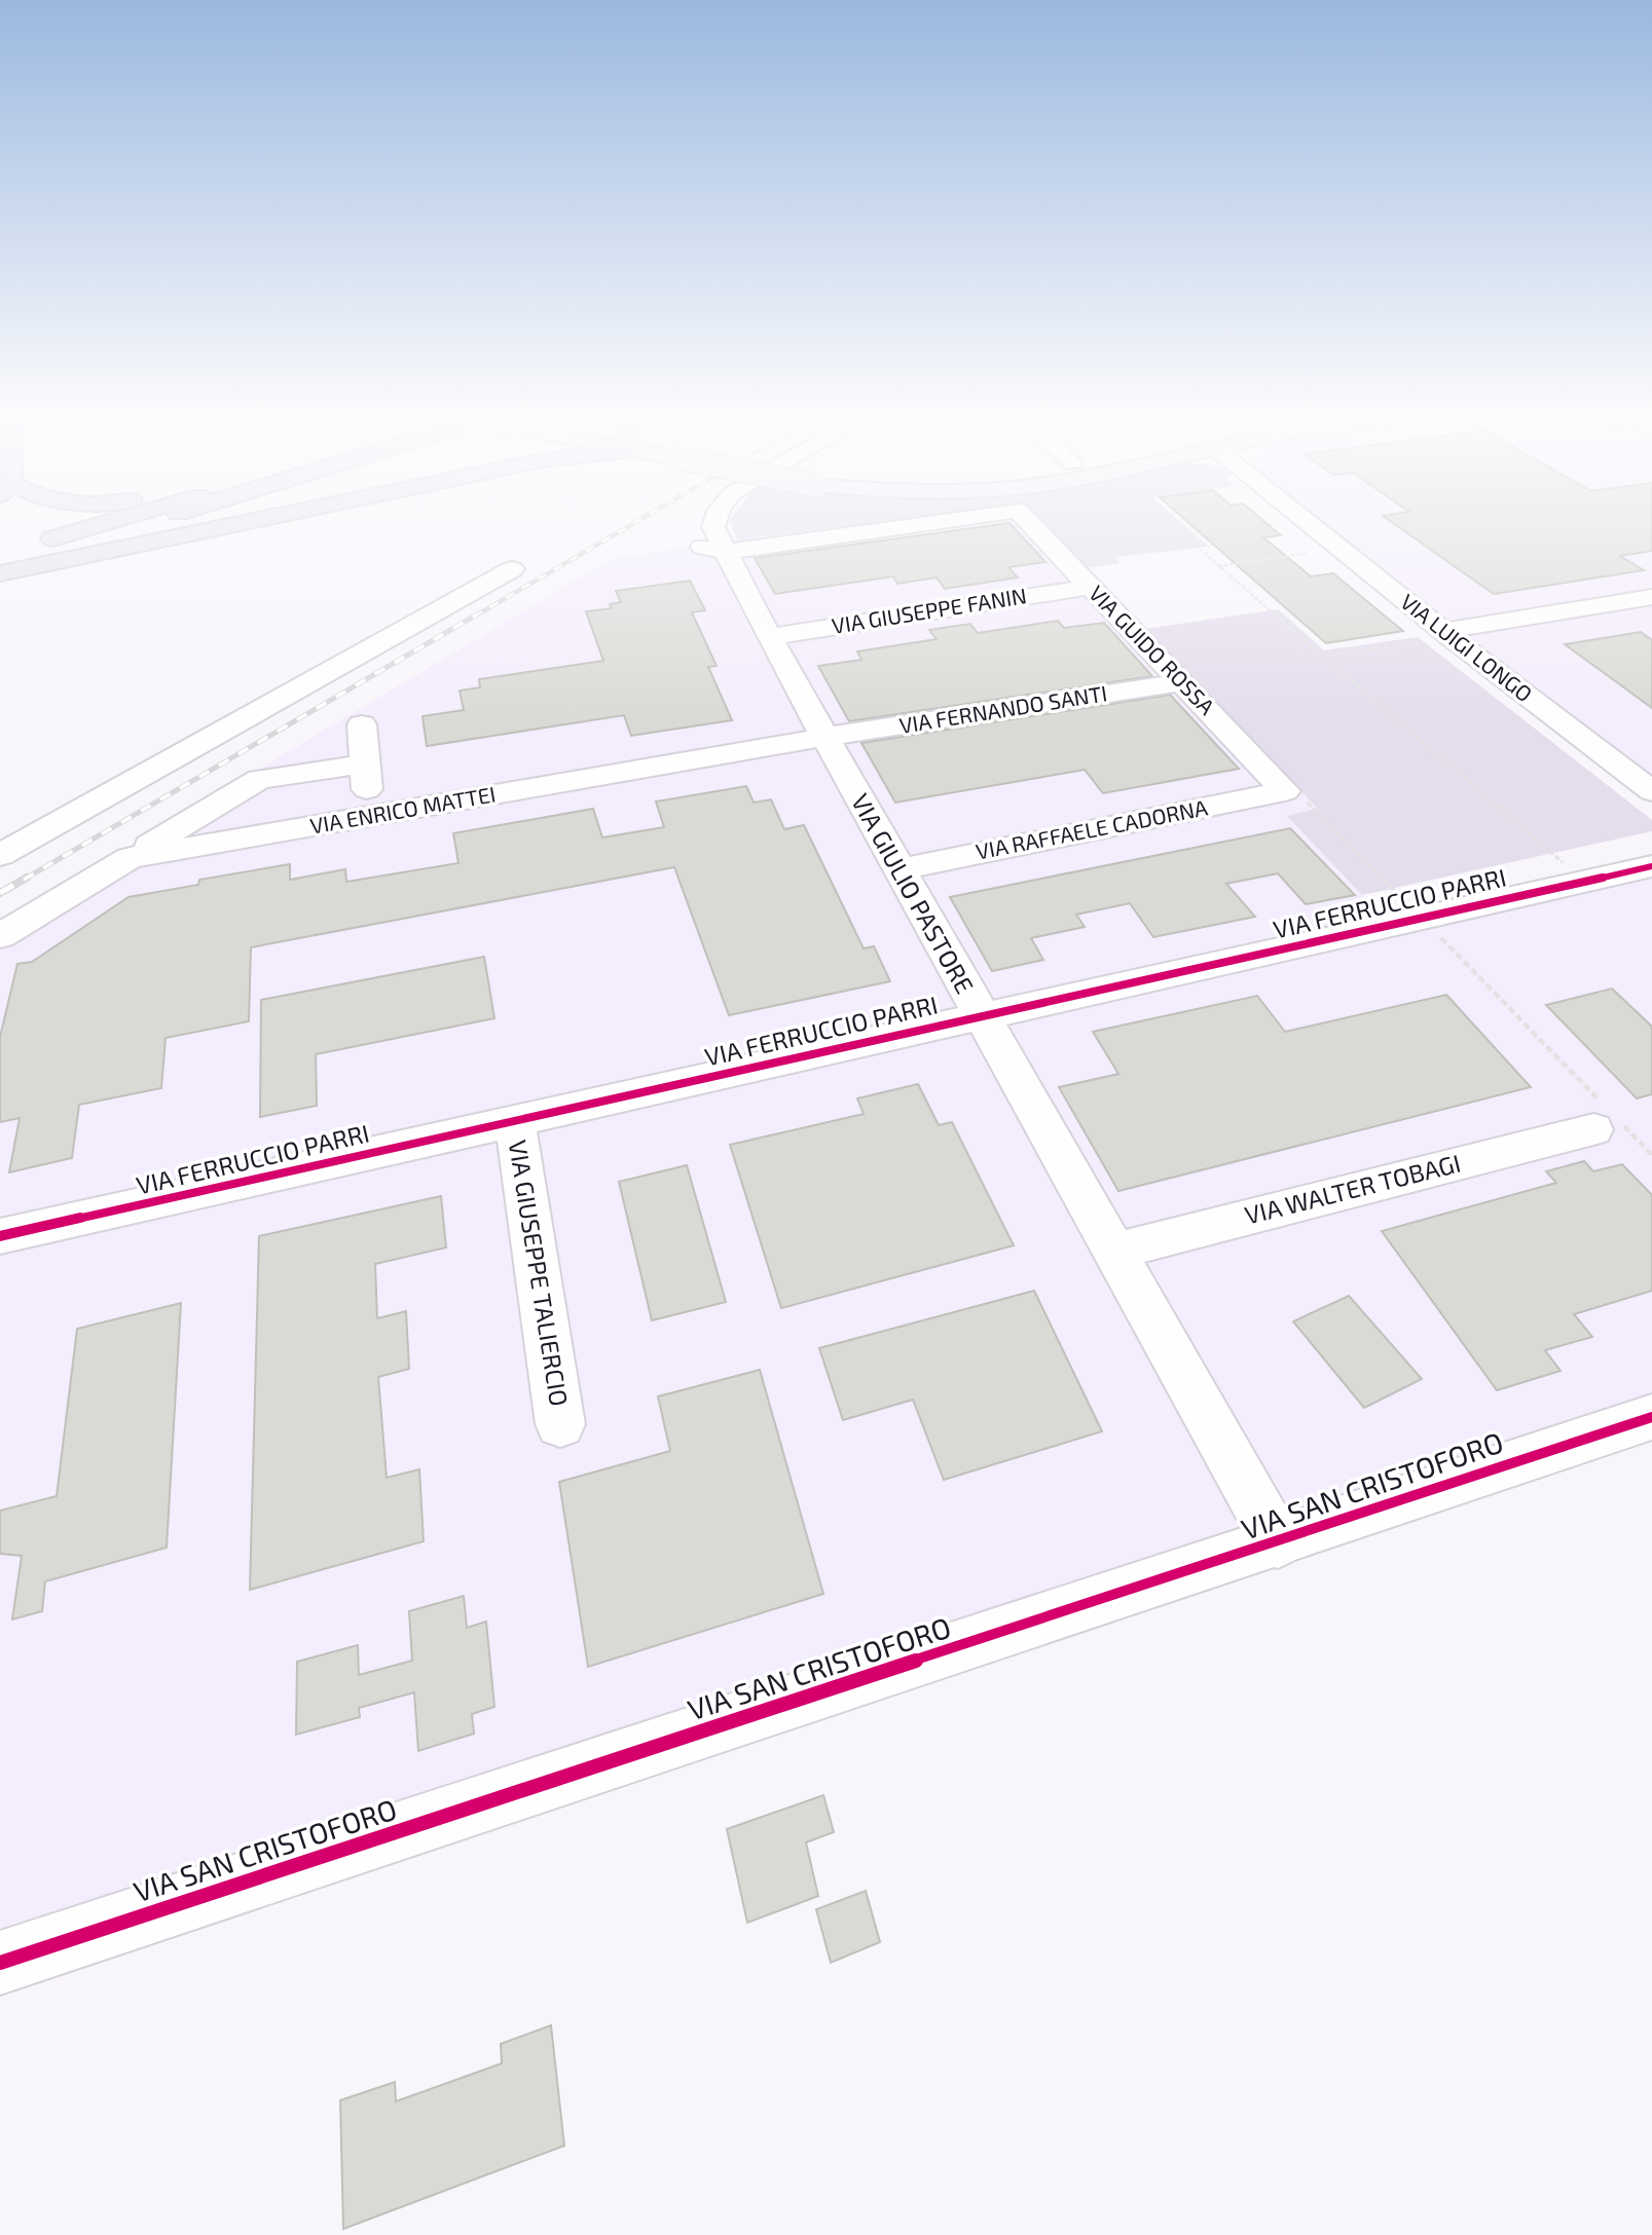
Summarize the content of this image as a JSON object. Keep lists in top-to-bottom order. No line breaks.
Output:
{"streets":{"street":["VIA GIUSEPPE FANIN","VIA LUIGI LONGO","VIA GUIDO ROSSA","VIA FERNANDO SANTI","VIA ENRICO MATTEI","VIA RAFFAELE CADORNA","VIA GIULIO PASTORE","VIA FERRUCCIO PARRI","VIA WALTER TOBAGI","VIA GIUSEPPE TALIERCIO","VIA SAN CRISTOFORO"]},"crossings":[["VIA GIUSEPPE FANIN","VIA GUIDO ROSSA"],["VIA GIUSEPPE FANIN","VIA GIULIO PASTORE"],["VIA GUIDO ROSSA","VIA FERNANDO SANTI"],["VIA GUIDO ROSSA","VIA RAFFAELE CADORNA"],["VIA GUIDO ROSSA","VIA GIULIO PASTORE"],["VIA FERNANDO SANTI","VIA ENRICO MATTEI"],["VIA FERNANDO SANTI","VIA GIULIO PASTORE"],["VIA ENRICO MATTEI","VIA GIULIO PASTORE"],["VIA RAFFAELE CADORNA","VIA GIULIO PASTORE"],["VIA GIULIO PASTORE","VIA FERRUCCIO PARRI"],["VIA GIULIO PASTORE","VIA WALTER TOBAGI"],["VIA GIULIO PASTORE","VIA SAN CRISTOFORO"],["VIA FERRUCCIO PARRI","VIA GIUSEPPE TALIERCIO"]]}
